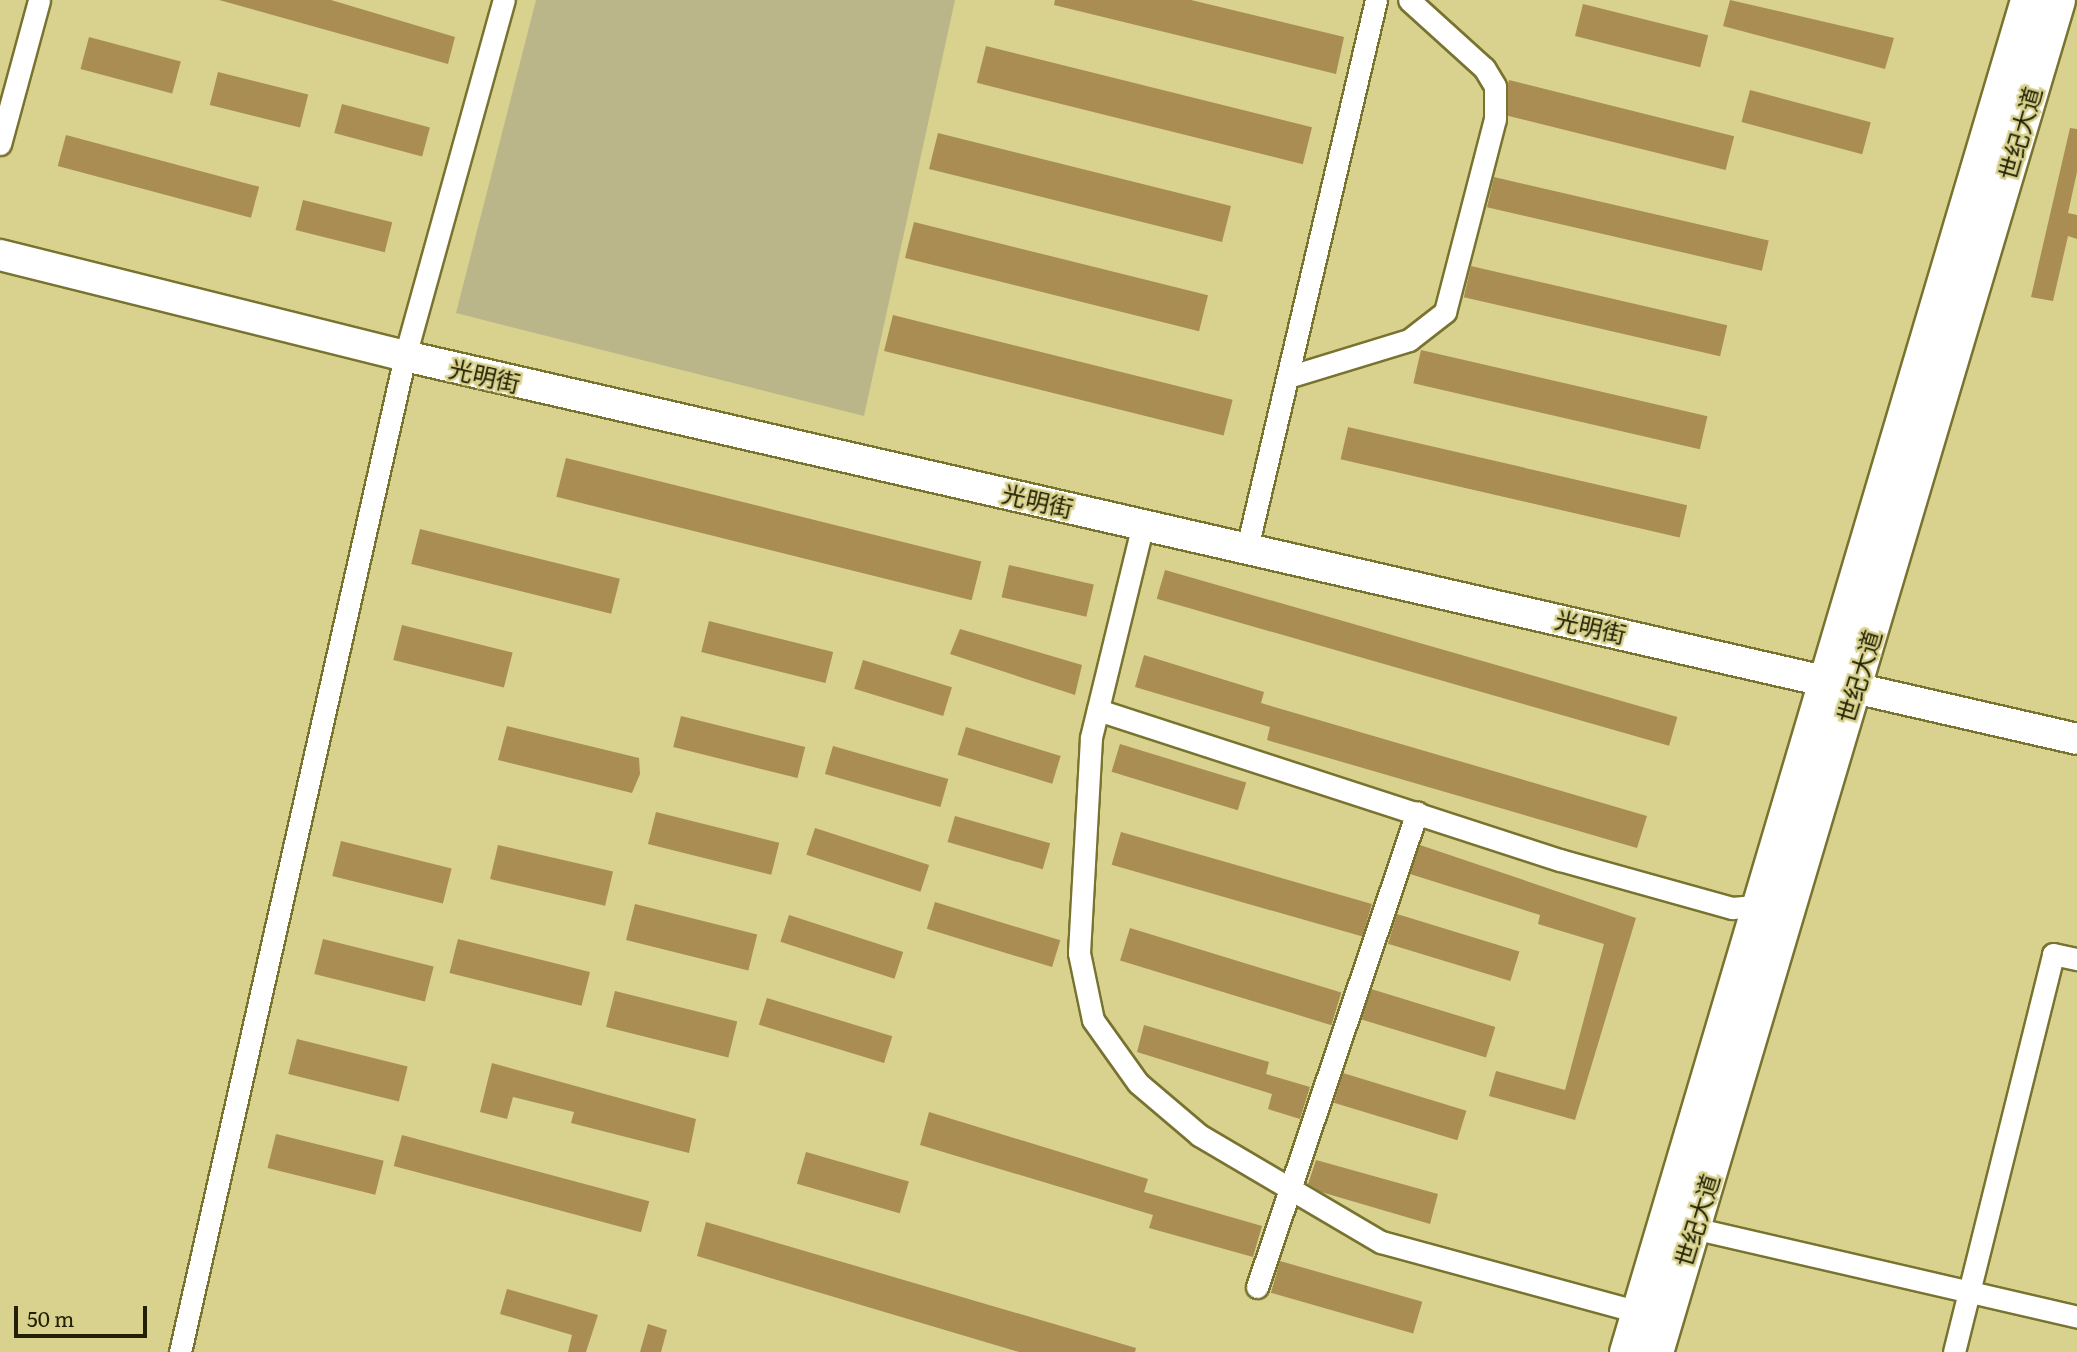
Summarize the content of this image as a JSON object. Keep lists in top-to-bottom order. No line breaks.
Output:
{"streets":{"main road":["世纪大道"],"street":["光明街"]},"crossings":[["世纪大道","光明街"]],"scale_bar":"50 m"}
